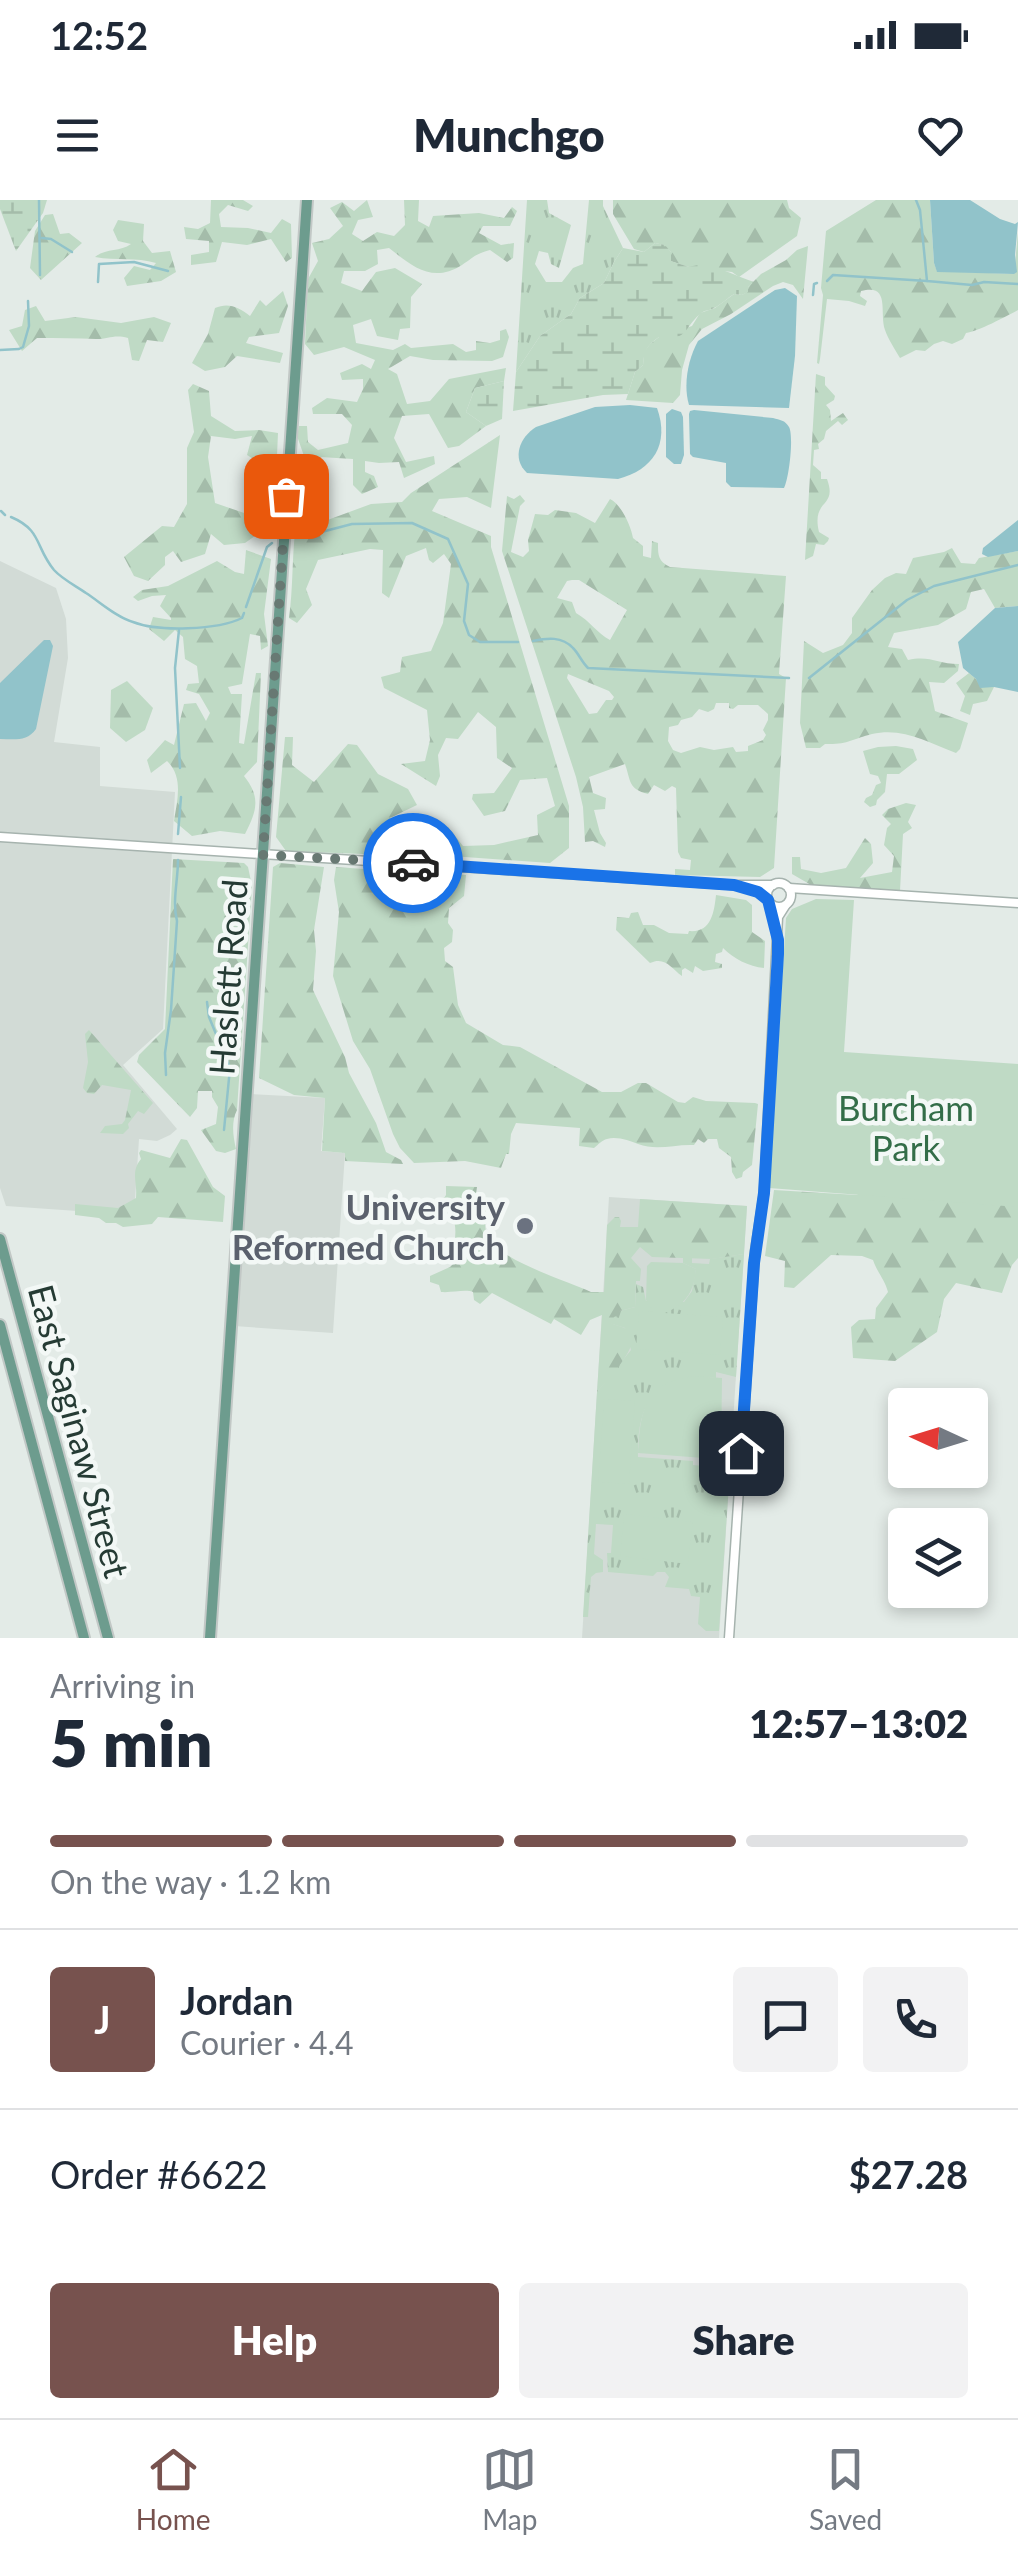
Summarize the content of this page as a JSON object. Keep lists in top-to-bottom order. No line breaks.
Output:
{"streets":{"main road":["Haslett Road","East Saginaw Street"]},"parks":["Burcham Park"],"places":["University Reformed Church"],"north":"left","page":{"status":"12:52","header":"Munchgo","heading":["5 min","Arriving in","12:57–13:02"],"panel":["Jordan","Courier · 4.4","Order #6622","$27.28"],"bar":"On the way · 1.2 km","round":"J","buttons":["Help","Share"],"tabs":["Home","Map","Saved"]}}
